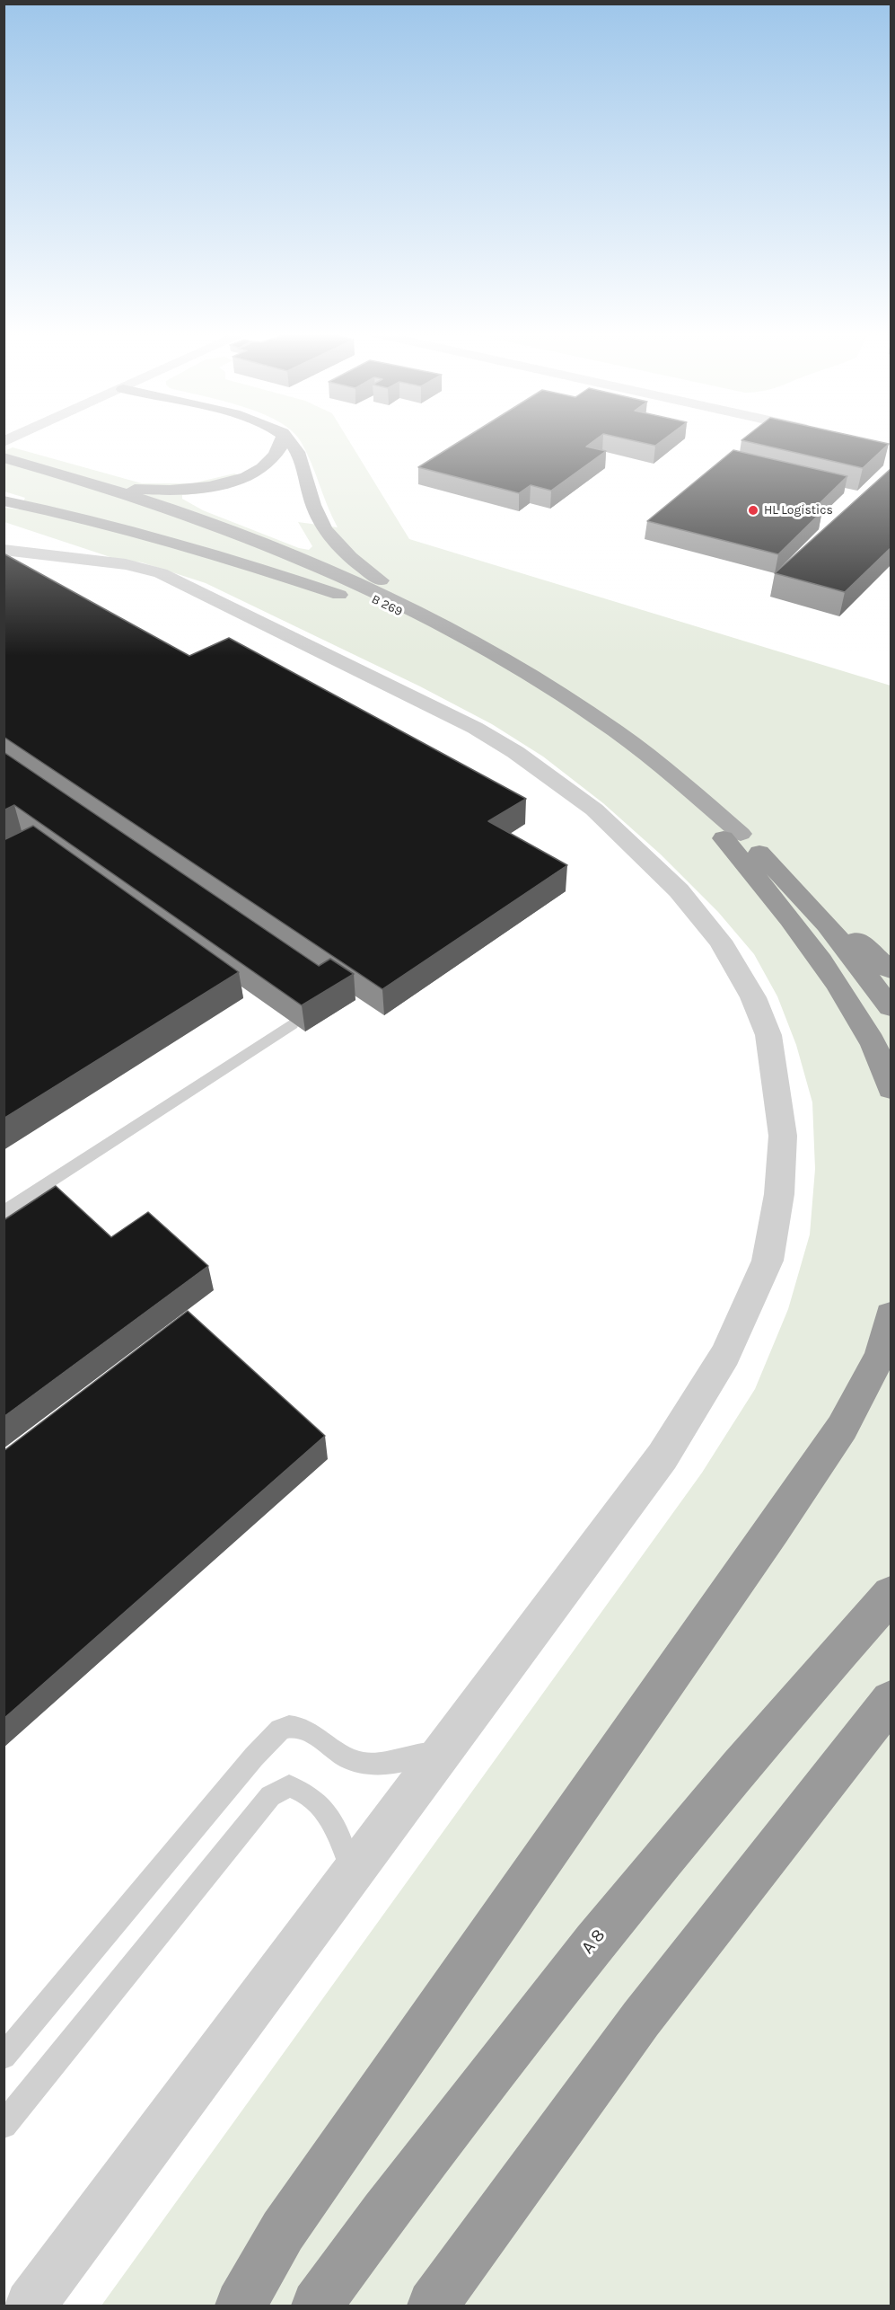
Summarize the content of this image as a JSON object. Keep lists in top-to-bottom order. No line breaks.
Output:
{"streets":{"highway":["A 8"],"main road":["B 269"]},"places":["HL Logistics"]}
